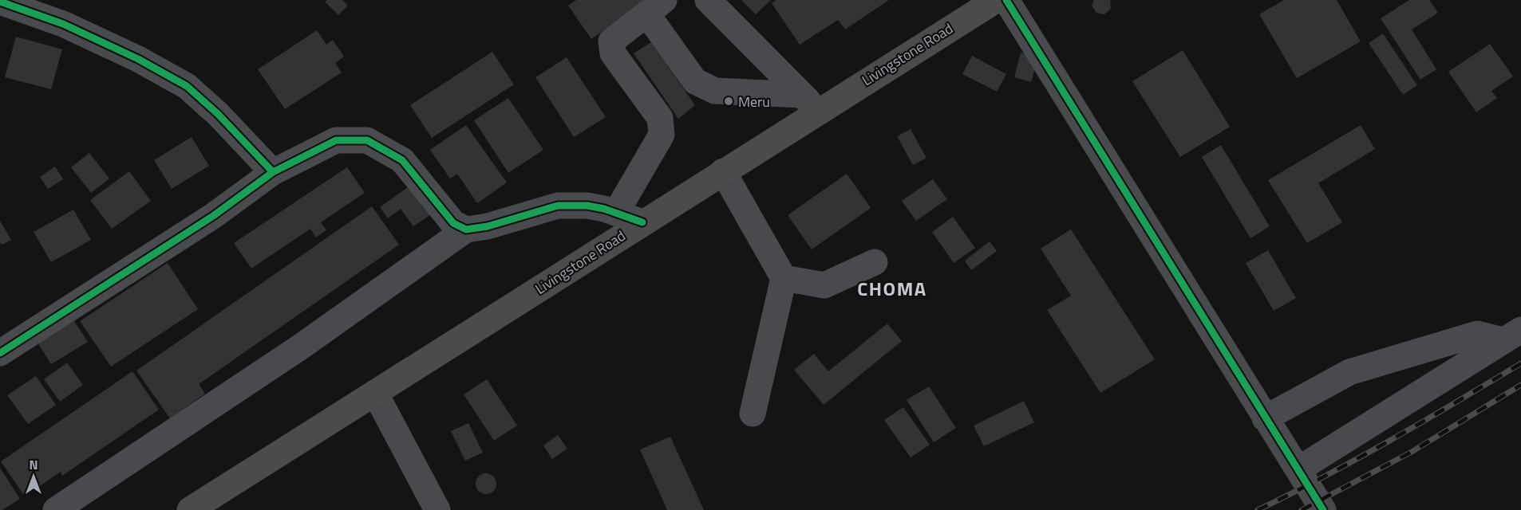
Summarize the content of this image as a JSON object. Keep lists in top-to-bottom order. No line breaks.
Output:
{"streets":{"highway":["Livingstone Road"]},"districts":["CHOMA"],"places":["Meru"],"north":"top"}
